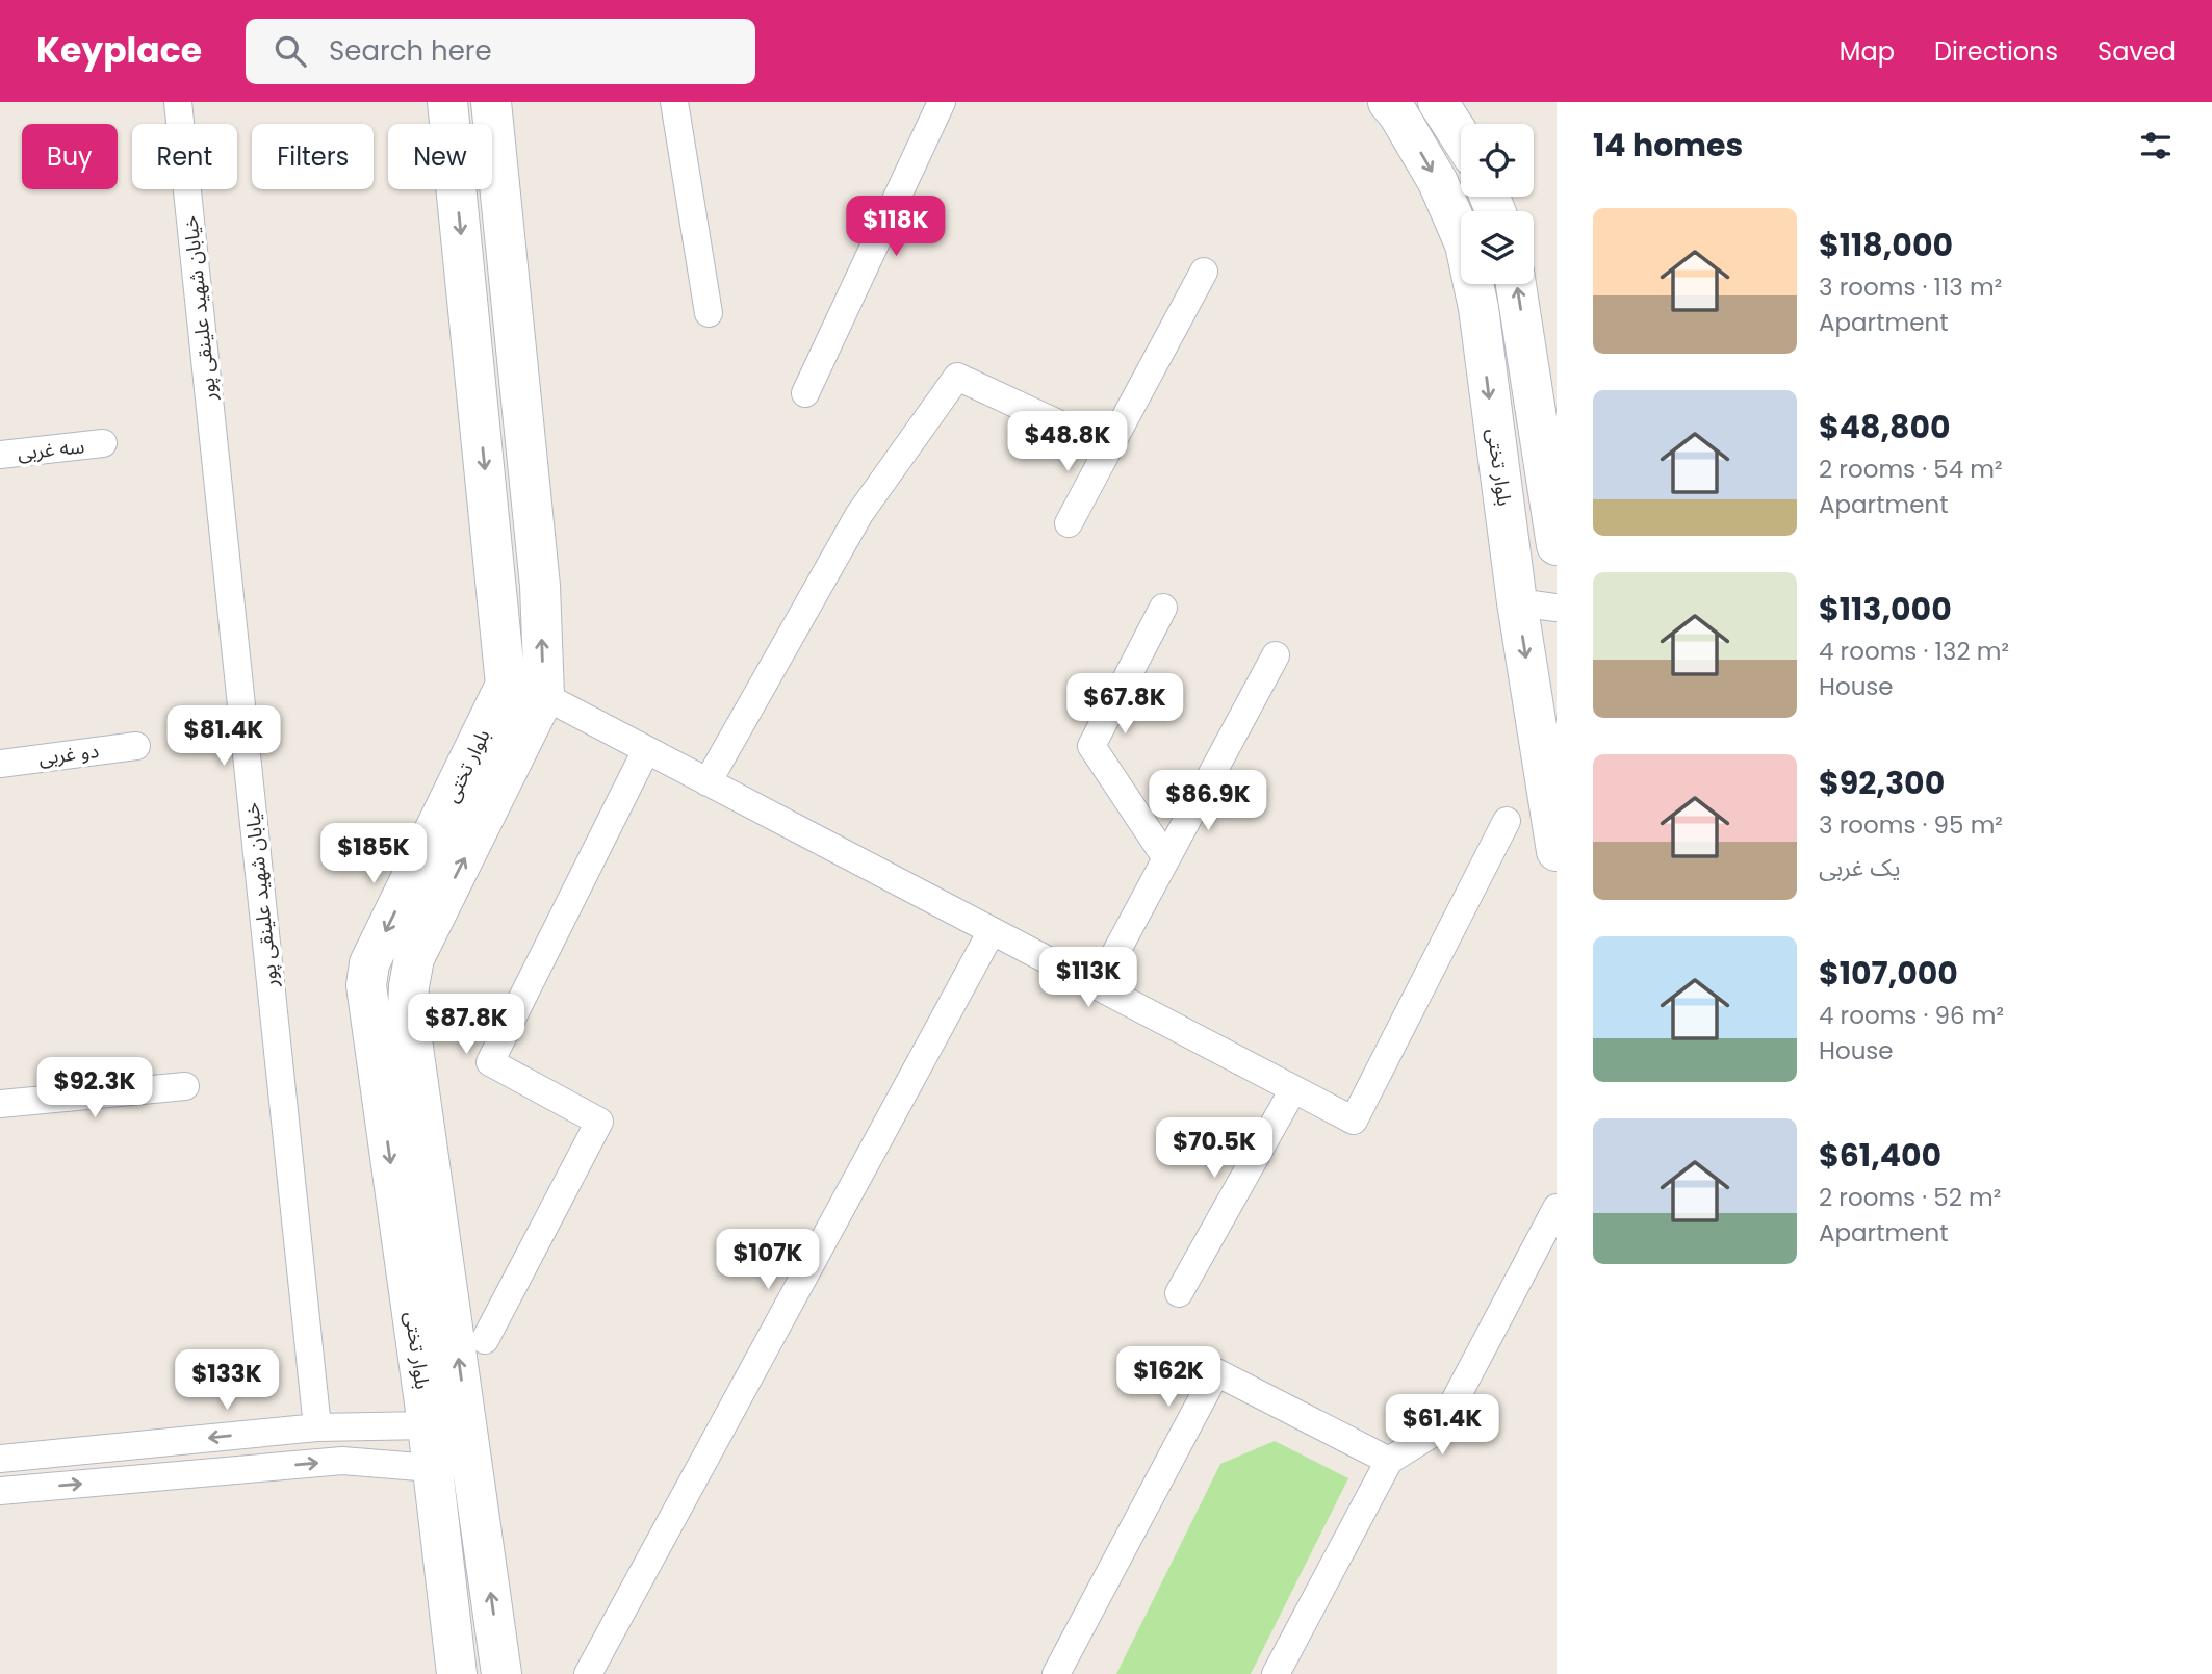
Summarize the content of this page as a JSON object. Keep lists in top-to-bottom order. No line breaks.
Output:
{"streets":{"street":["خیابان شهید علینقی پور","سه غربی","بلوار تختی","دو غربی"]},"page":{"header":"Keyplace","search":"Search here","nav":["Map","Directions","Saved"],"heading":"14 homes","chip":["Buy","Rent","Filters","New"],"list":[{"name":"$118,000","note":"3 rooms · 113 m² · Apartment"},{"name":"$48,800","note":"2 rooms · 54 m² · Apartment"},{"name":"$113,000","note":"4 rooms · 132 m² · House"},{"name":"$92,300","note":"3 rooms · 95 m² · یک غربی"},{"name":"$107,000","note":"4 rooms · 96 m² · House"},{"name":"$61,400","note":"2 rooms · 52 m² · Apartment"}],"price":["$118K","$48.8K","$67.8K","$81.4K","$86.9K","$185K","$113K","$87.8K","$92.3K","$70.5K","$107K","$162K","$133K","$61.4K"]}}
